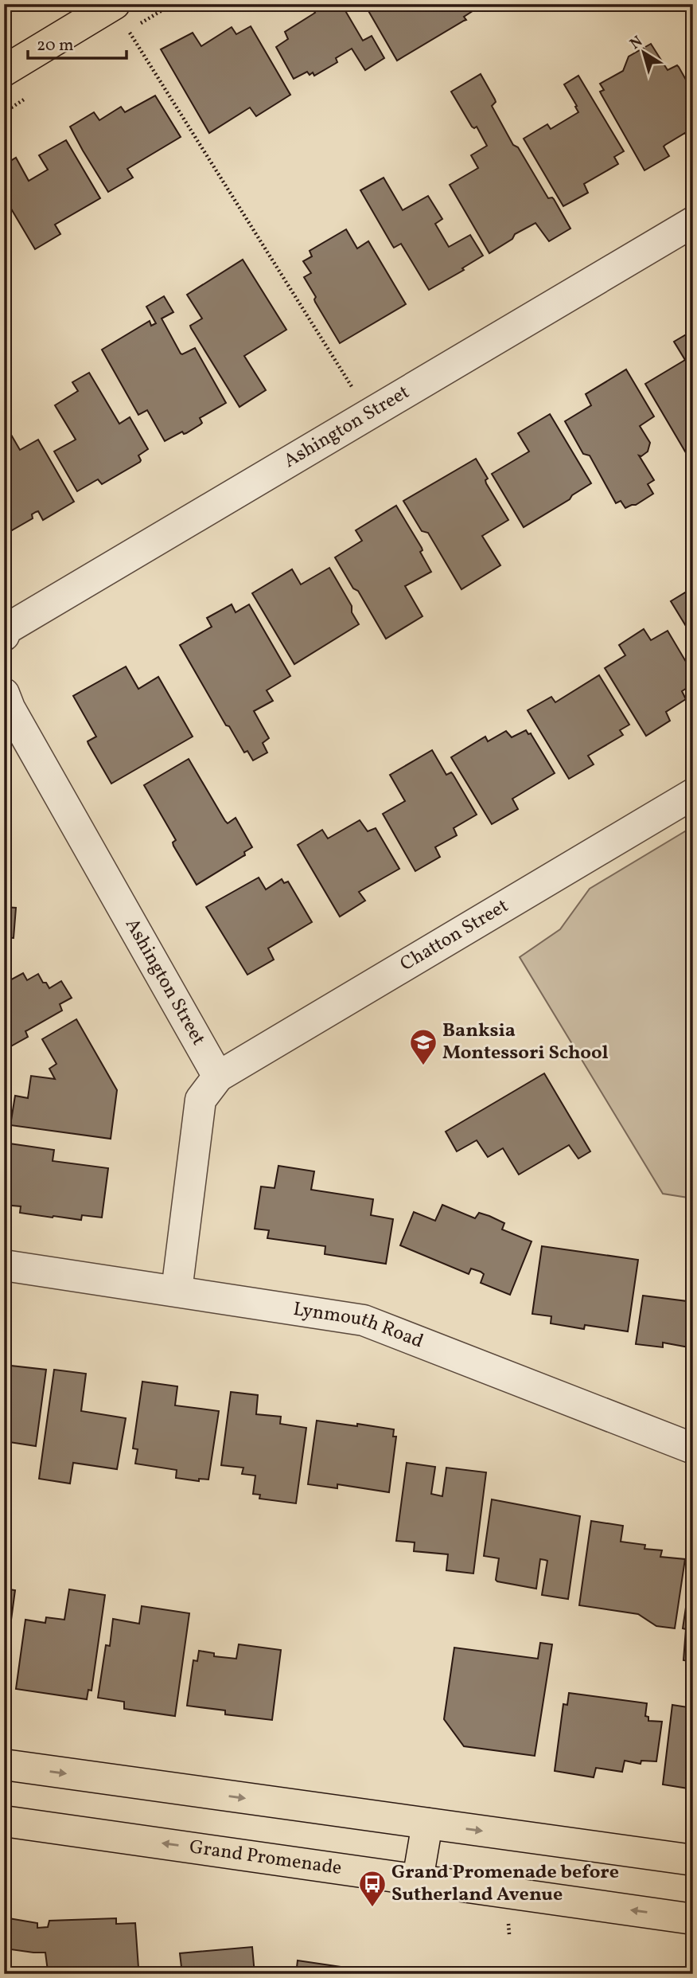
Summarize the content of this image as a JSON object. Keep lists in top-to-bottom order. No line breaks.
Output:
{"streets":{"main road":["Grand Promenade"],"street":["Ashington Street","Chatton Street","Lynmouth Road"]},"crossings":[["Ashington Street","Chatton Street"]],"places":{"school or university":["Banksia Montessori School"],"bus stop":["Grand Promenade before Sutherland Avenue"]},"scale_bar":"20 m","north":"top left"}
